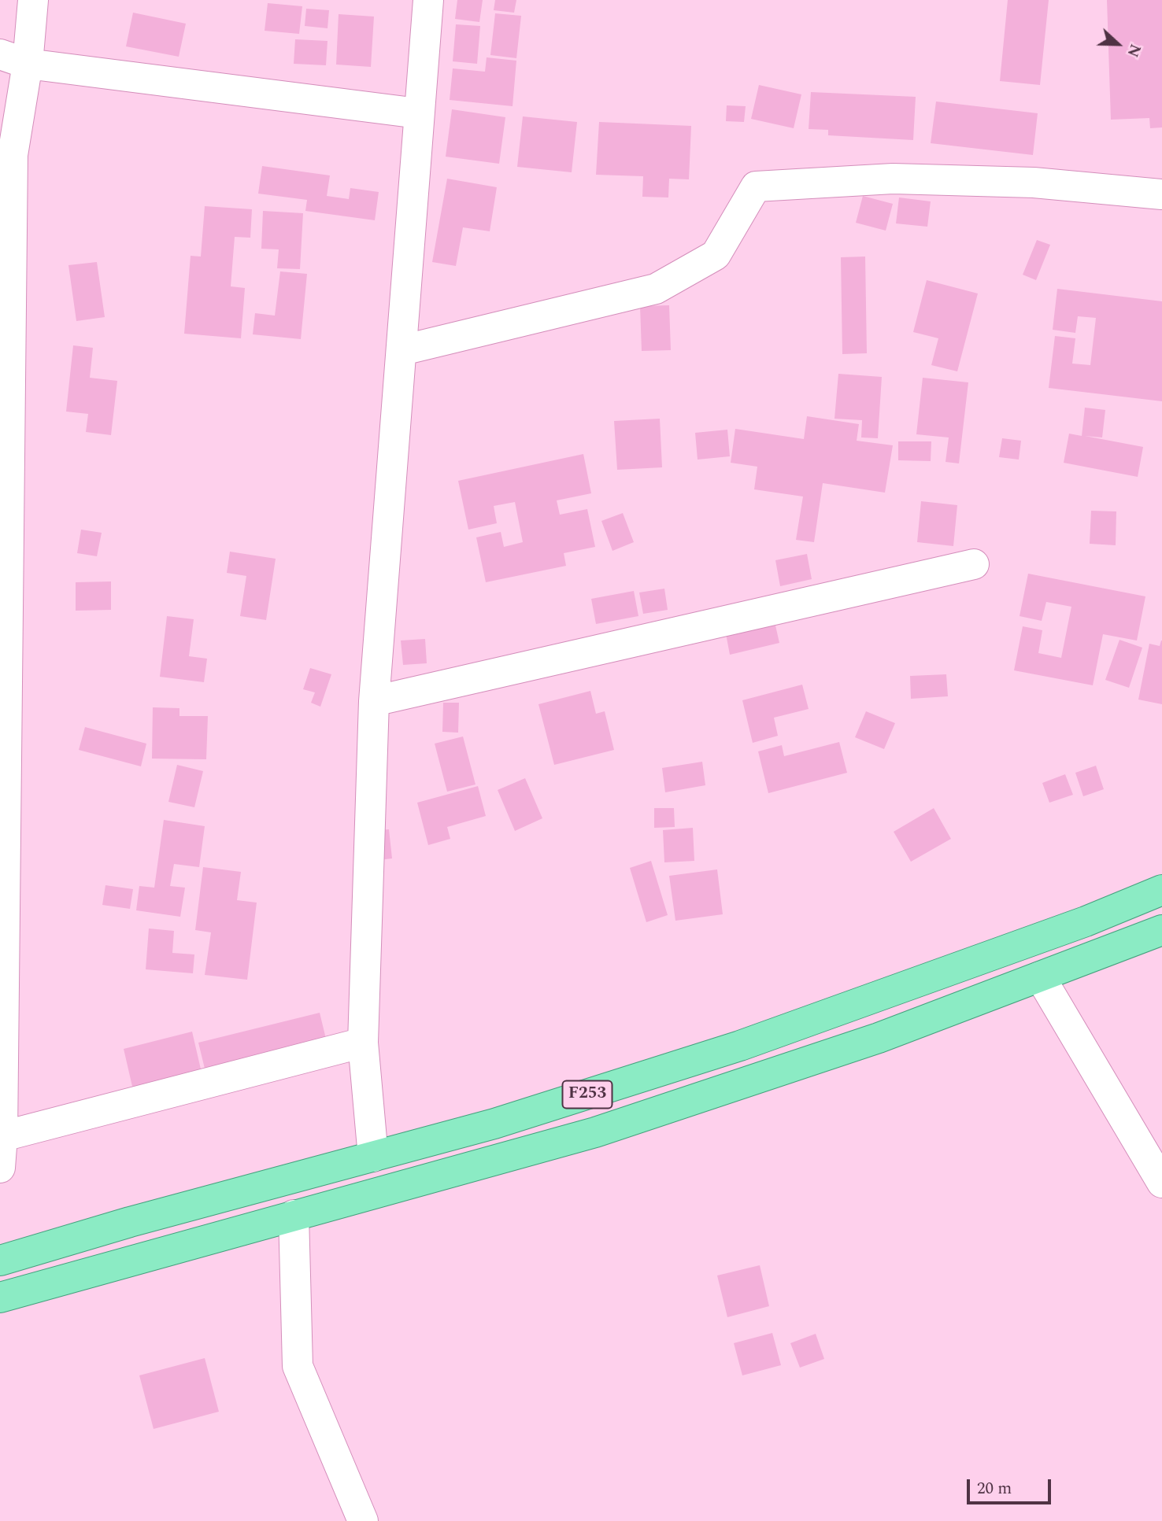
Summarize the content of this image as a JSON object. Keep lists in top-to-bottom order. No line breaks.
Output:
{"streets":{"main road":["F253"]},"scale_bar":"20 m","north":"right"}
